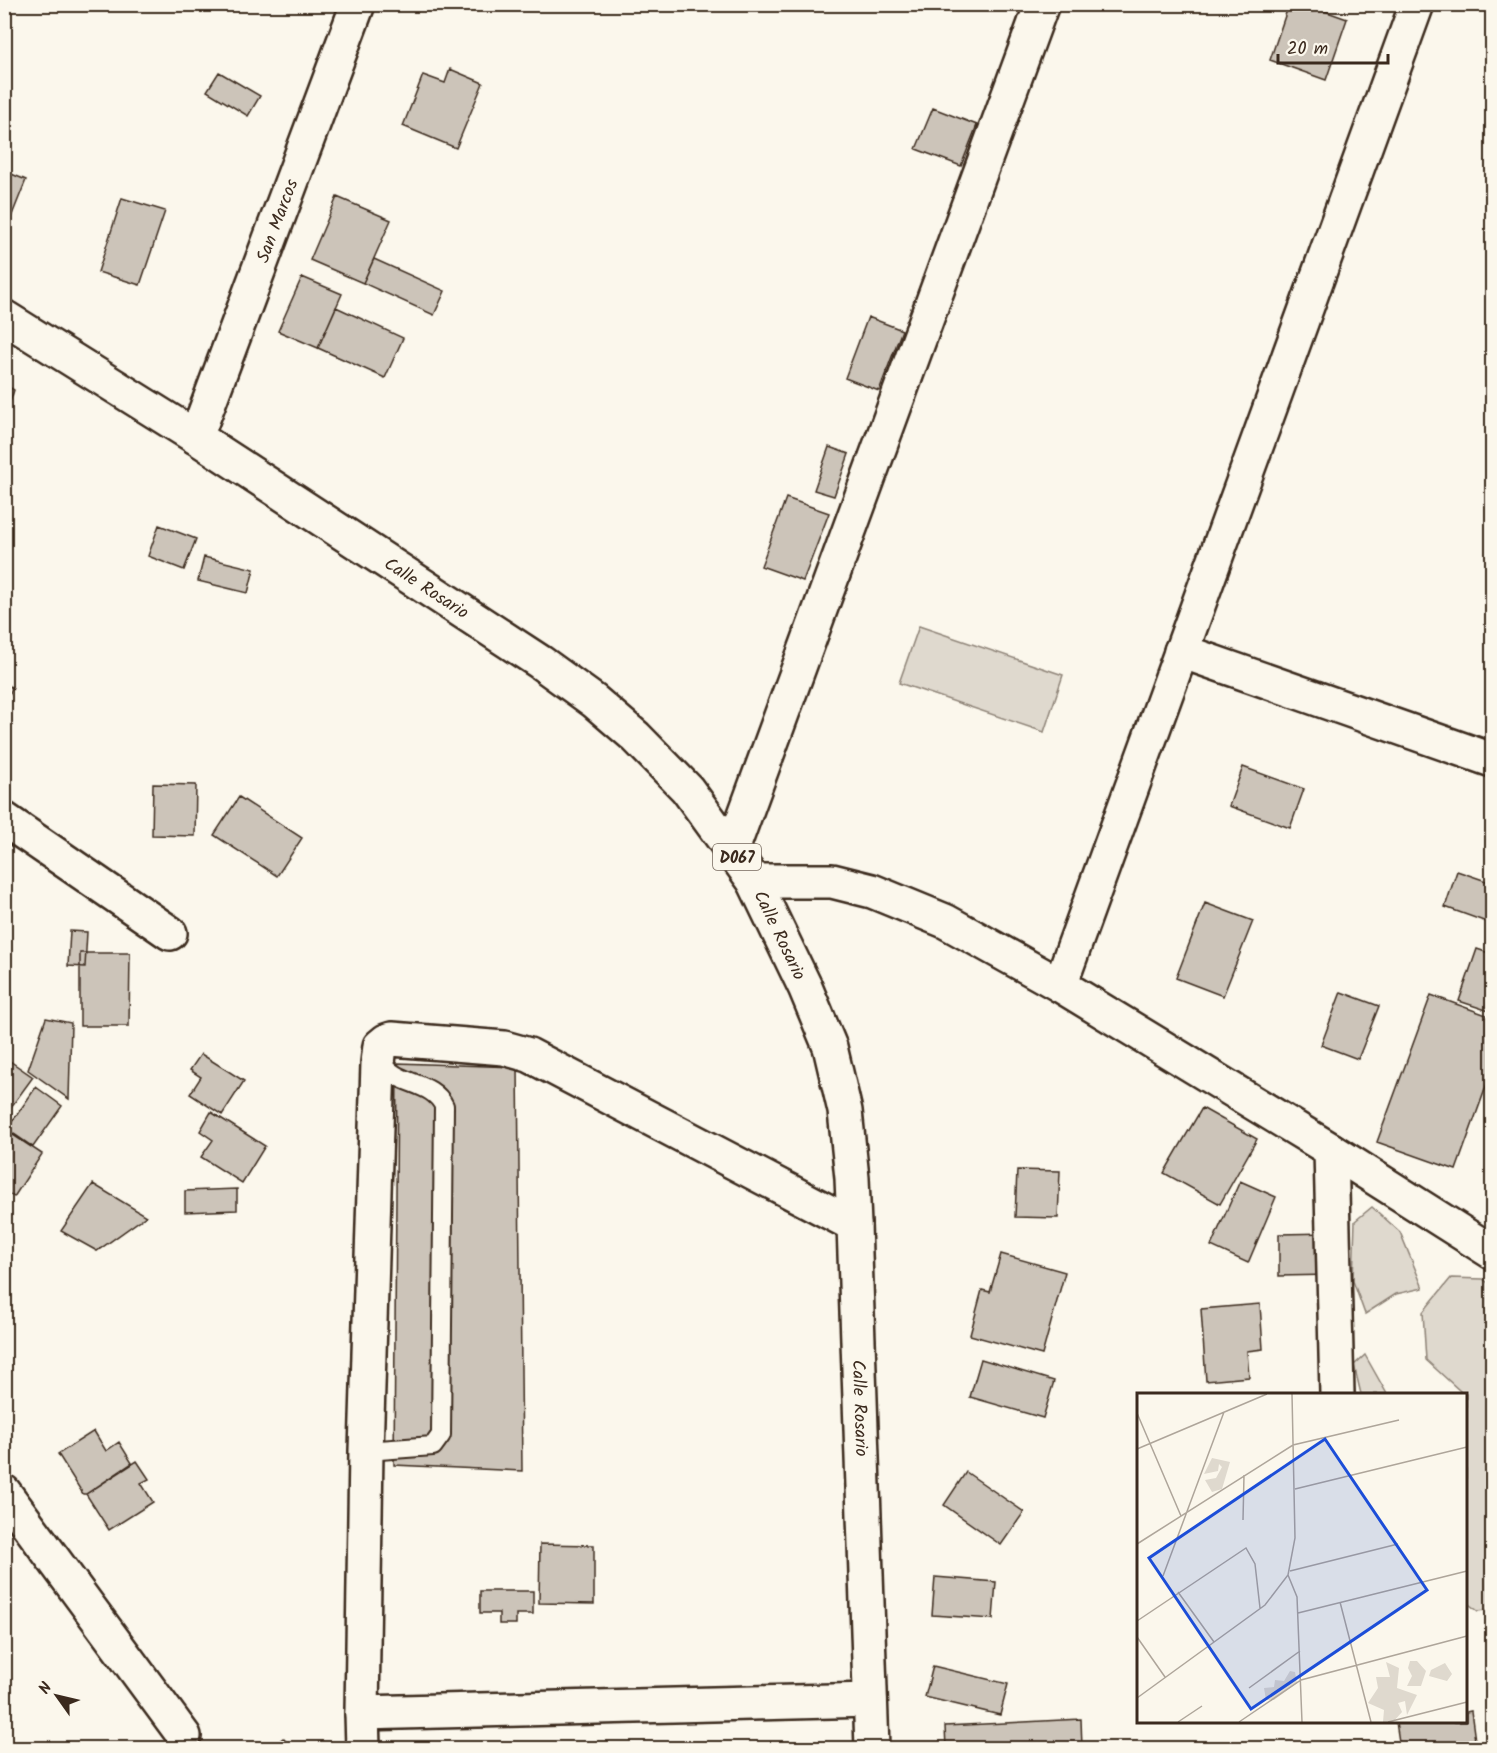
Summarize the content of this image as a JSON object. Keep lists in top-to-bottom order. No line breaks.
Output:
{"streets":{"street":["San Marcos","Calle Rosario","D067"]},"crossings":[["San Marcos","Calle Rosario"]],"scale_bar":"20 m","north":"top left"}
